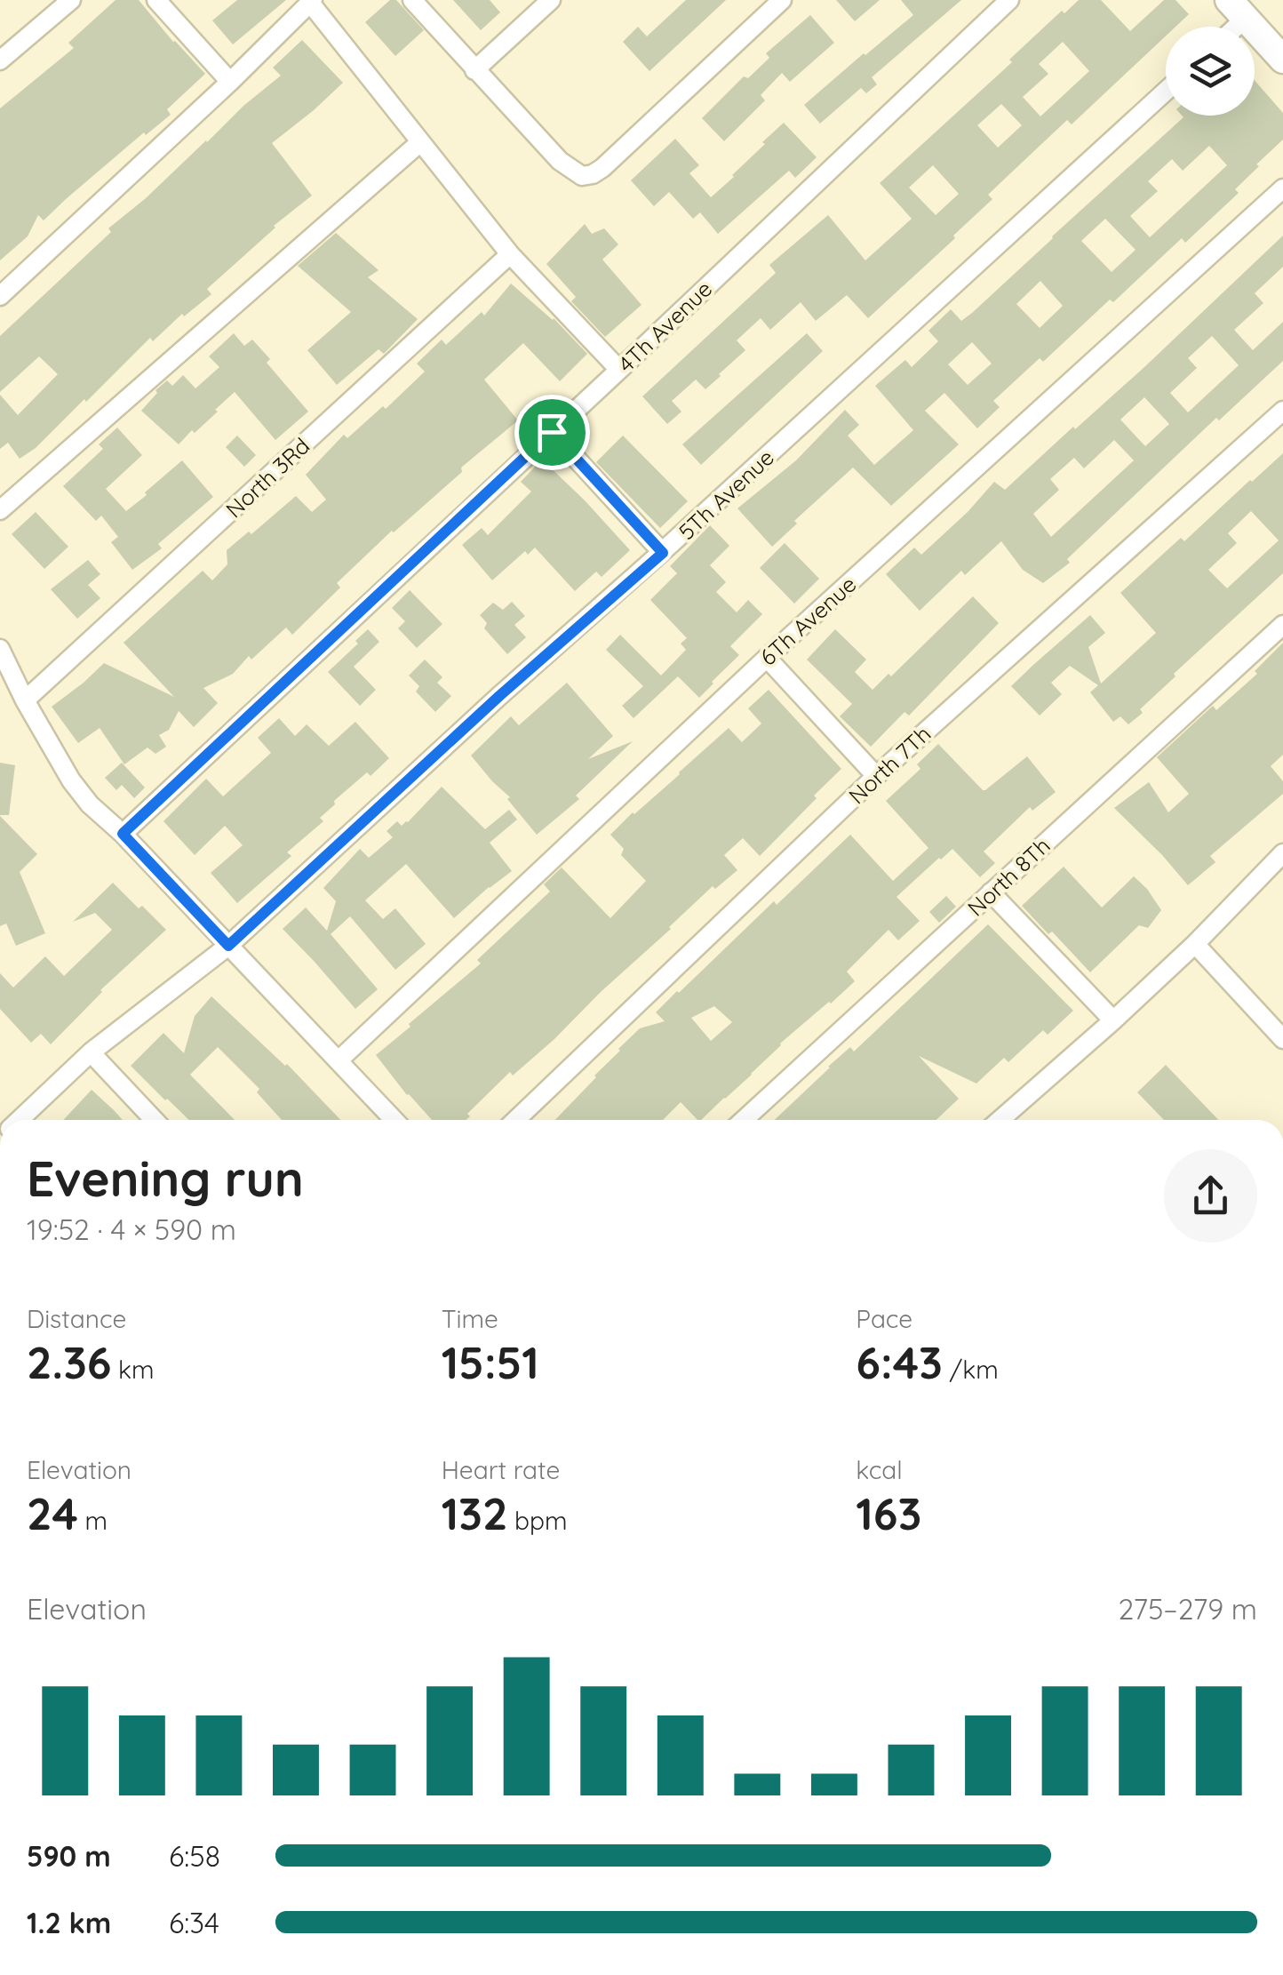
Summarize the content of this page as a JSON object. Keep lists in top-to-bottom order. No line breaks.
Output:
{"streets":{"street":["4Th Avenue","North 3Rd","5Th Avenue","6Th Avenue","North 7Th","North 8Th"]},"page":{"heading":["Evening run","19:52 · 4 × 590 m"],"stats":[["Distance","2.36 km"],["Time","15:51"],["Pace","6:43 /km"],["Elevation","24 m"],["Heart rate","132 bpm"],["kcal","163"]],"chart":["Elevation","275–279 m"],"list":[{"name":"590 m","note":"6:58"},{"name":"1.2 km","note":"6:34"}]}}
